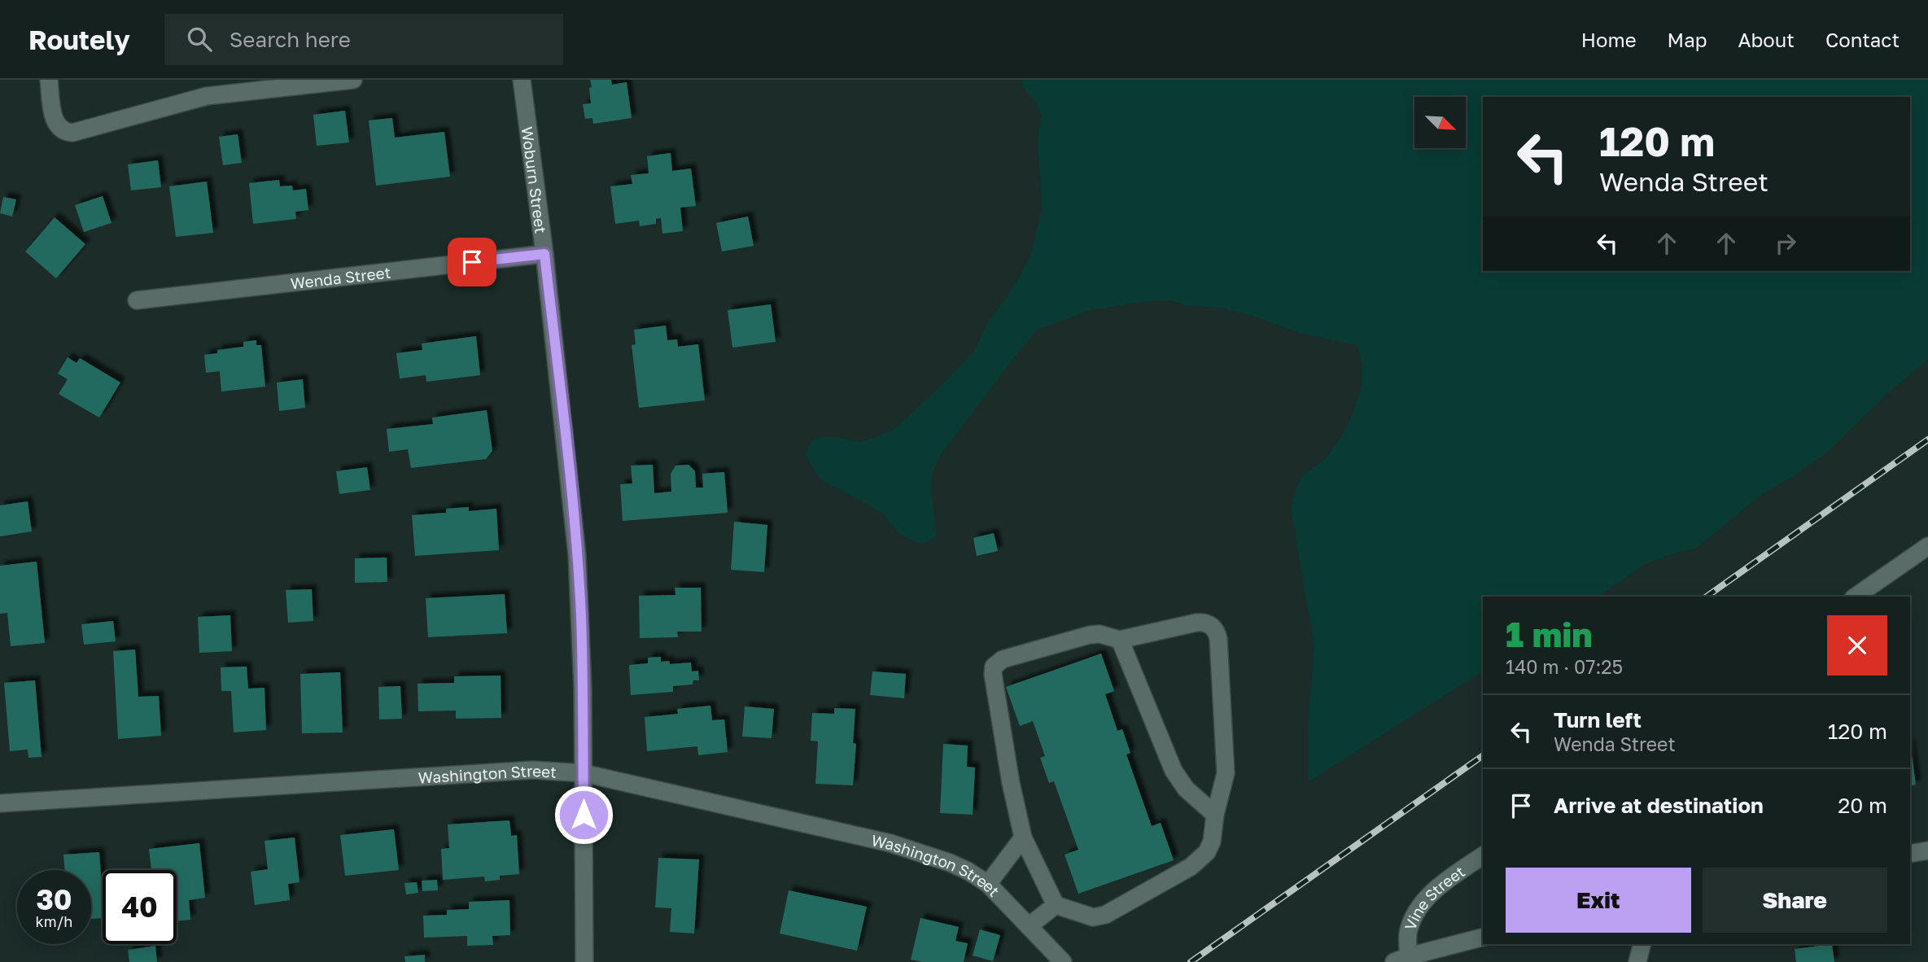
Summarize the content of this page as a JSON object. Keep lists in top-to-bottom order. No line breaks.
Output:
{"streets":{"street":["Woburn Street","Wenda Street","Washington Street","Vine Street"]},"crossings":[["Woburn Street","Wenda Street"],["Woburn Street","Washington Street"]],"north":"bottom right","page":{"header":"Routely","search":"Search here","nav":["Home","Map","About","Contact"],"turn":["120 m","Wenda Street"],"heading":["1 min","140 m · 07:25"],"list":[{"name":"Turn left","note":"Wenda Street","value":"120 m"},{"name":"Arrive at destination","value":"20 m"}],"buttons":["Exit","Share"],"speed":"30 km/h","limit":"40"}}
